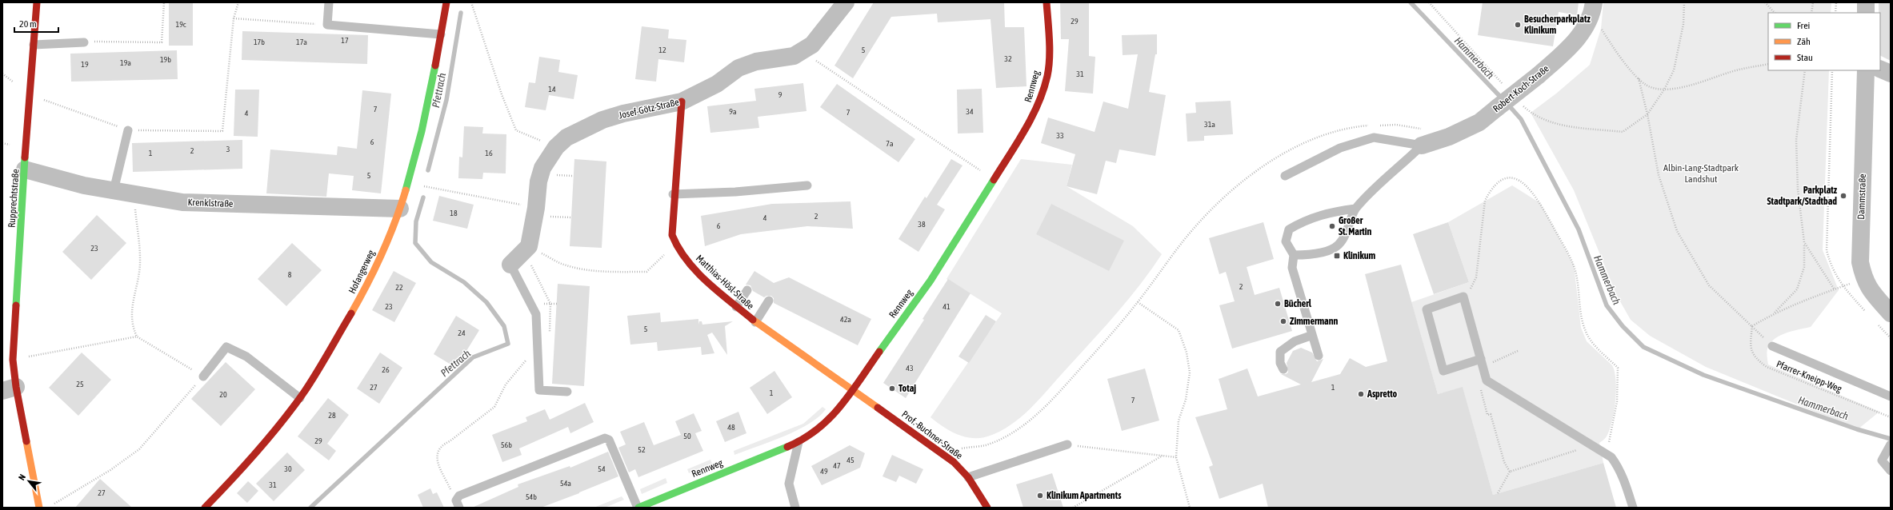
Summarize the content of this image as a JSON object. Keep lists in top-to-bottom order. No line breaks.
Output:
{"streets":{"main road":["Rennweg","Rupprechtstraße","Hofangerweg","Matthias-Hösl-Straße","Prof.-Buchner-Straße"],"street":["Robert-Koch-Straße","Josef-Götz-Straße","Dammstraße","Krenklstraße"],"path":["Pfarrer-Kneipp-Weg"]},"crossings":[["Rennweg","Matthias-Hösl-Straße"],["Rennweg","Prof.-Buchner-Straße"],["Josef-Götz-Straße","Matthias-Hösl-Straße"],["Rupprechtstraße","Krenklstraße"],["Krenklstraße","Hofangerweg"],["Matthias-Hösl-Straße","Prof.-Buchner-Straße"]],"water":["Hammerbach","Pfettrach"],"parks":["Albin-Lang-Stadtpark Landshut"],"places":{"other":["Besucherparkplatz Klinikum","Parkplatz Stadtpark/Stadtbad","Großer St. Martin","Bücherl","Zimmermann","Totaj","Aspretto","Klinikum Apartments"],"transit":["Klinikum"]},"house_numbers":["29","19c","17","17b","17a","12","5","32","19b","19a","19","31","14","9","7","9a","34","7","4","31a","33","6","7a","3","2","1","16","5","18","2","4","38","6","23","8","2","22","23","41","42a","5","24","43","26","25","27","1","1","20","7","28","48","50","29","56b","52","45","47","30","54","49","54a","31","27","54b"],"legend":["Frei","Zäh","Stau"],"scale_bar":"20 m","north":"top left"}
